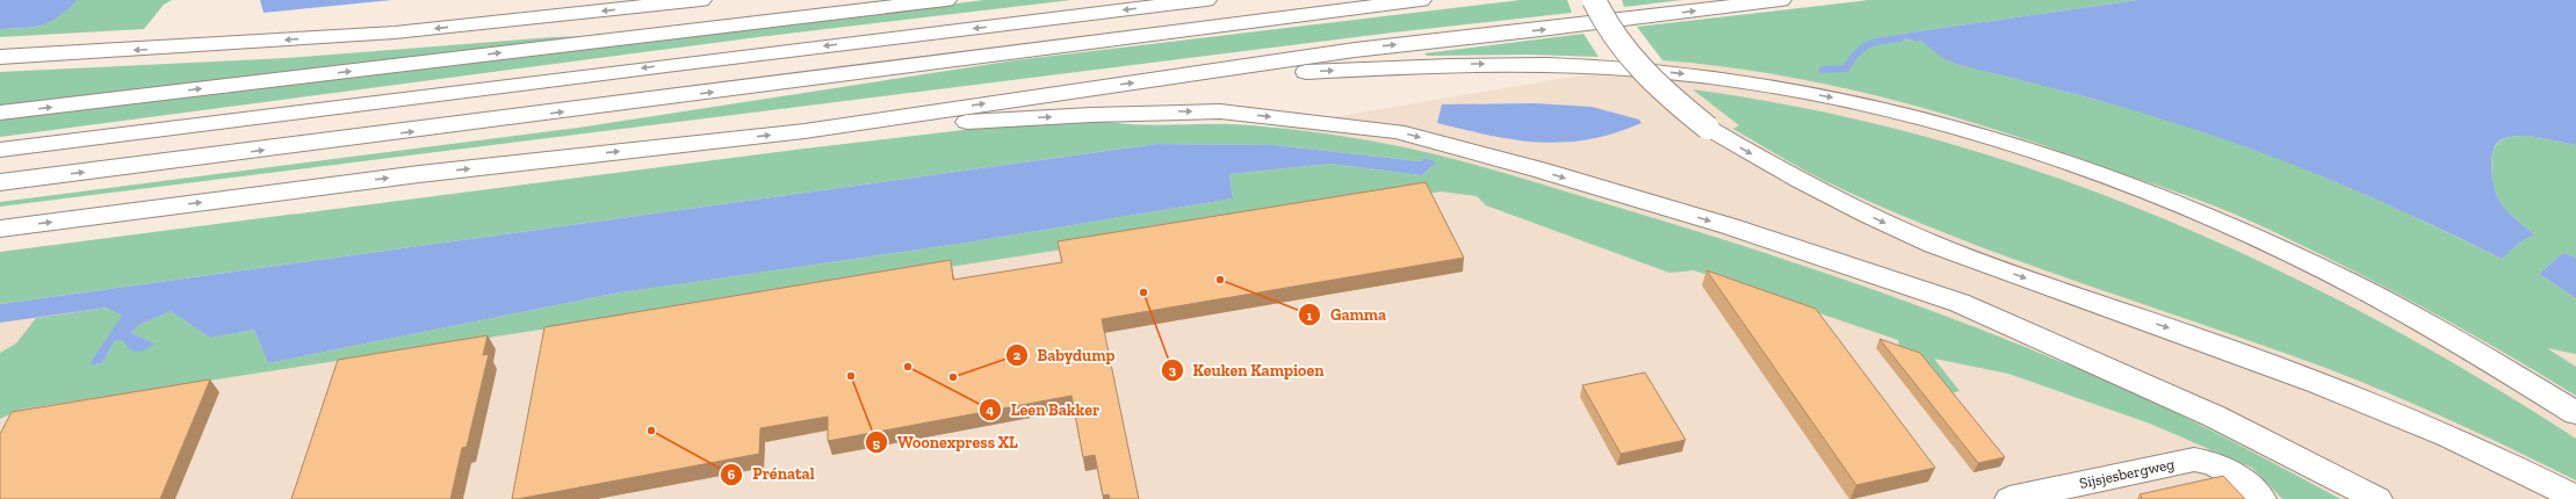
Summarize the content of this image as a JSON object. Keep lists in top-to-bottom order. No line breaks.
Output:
{"streets":{"main road":["Sijsjesbergweg"]},"places":["Gamma","Keuken Kampioen","Leen Bakker","Woonexpress XL","Babydump","Prénatal"]}
